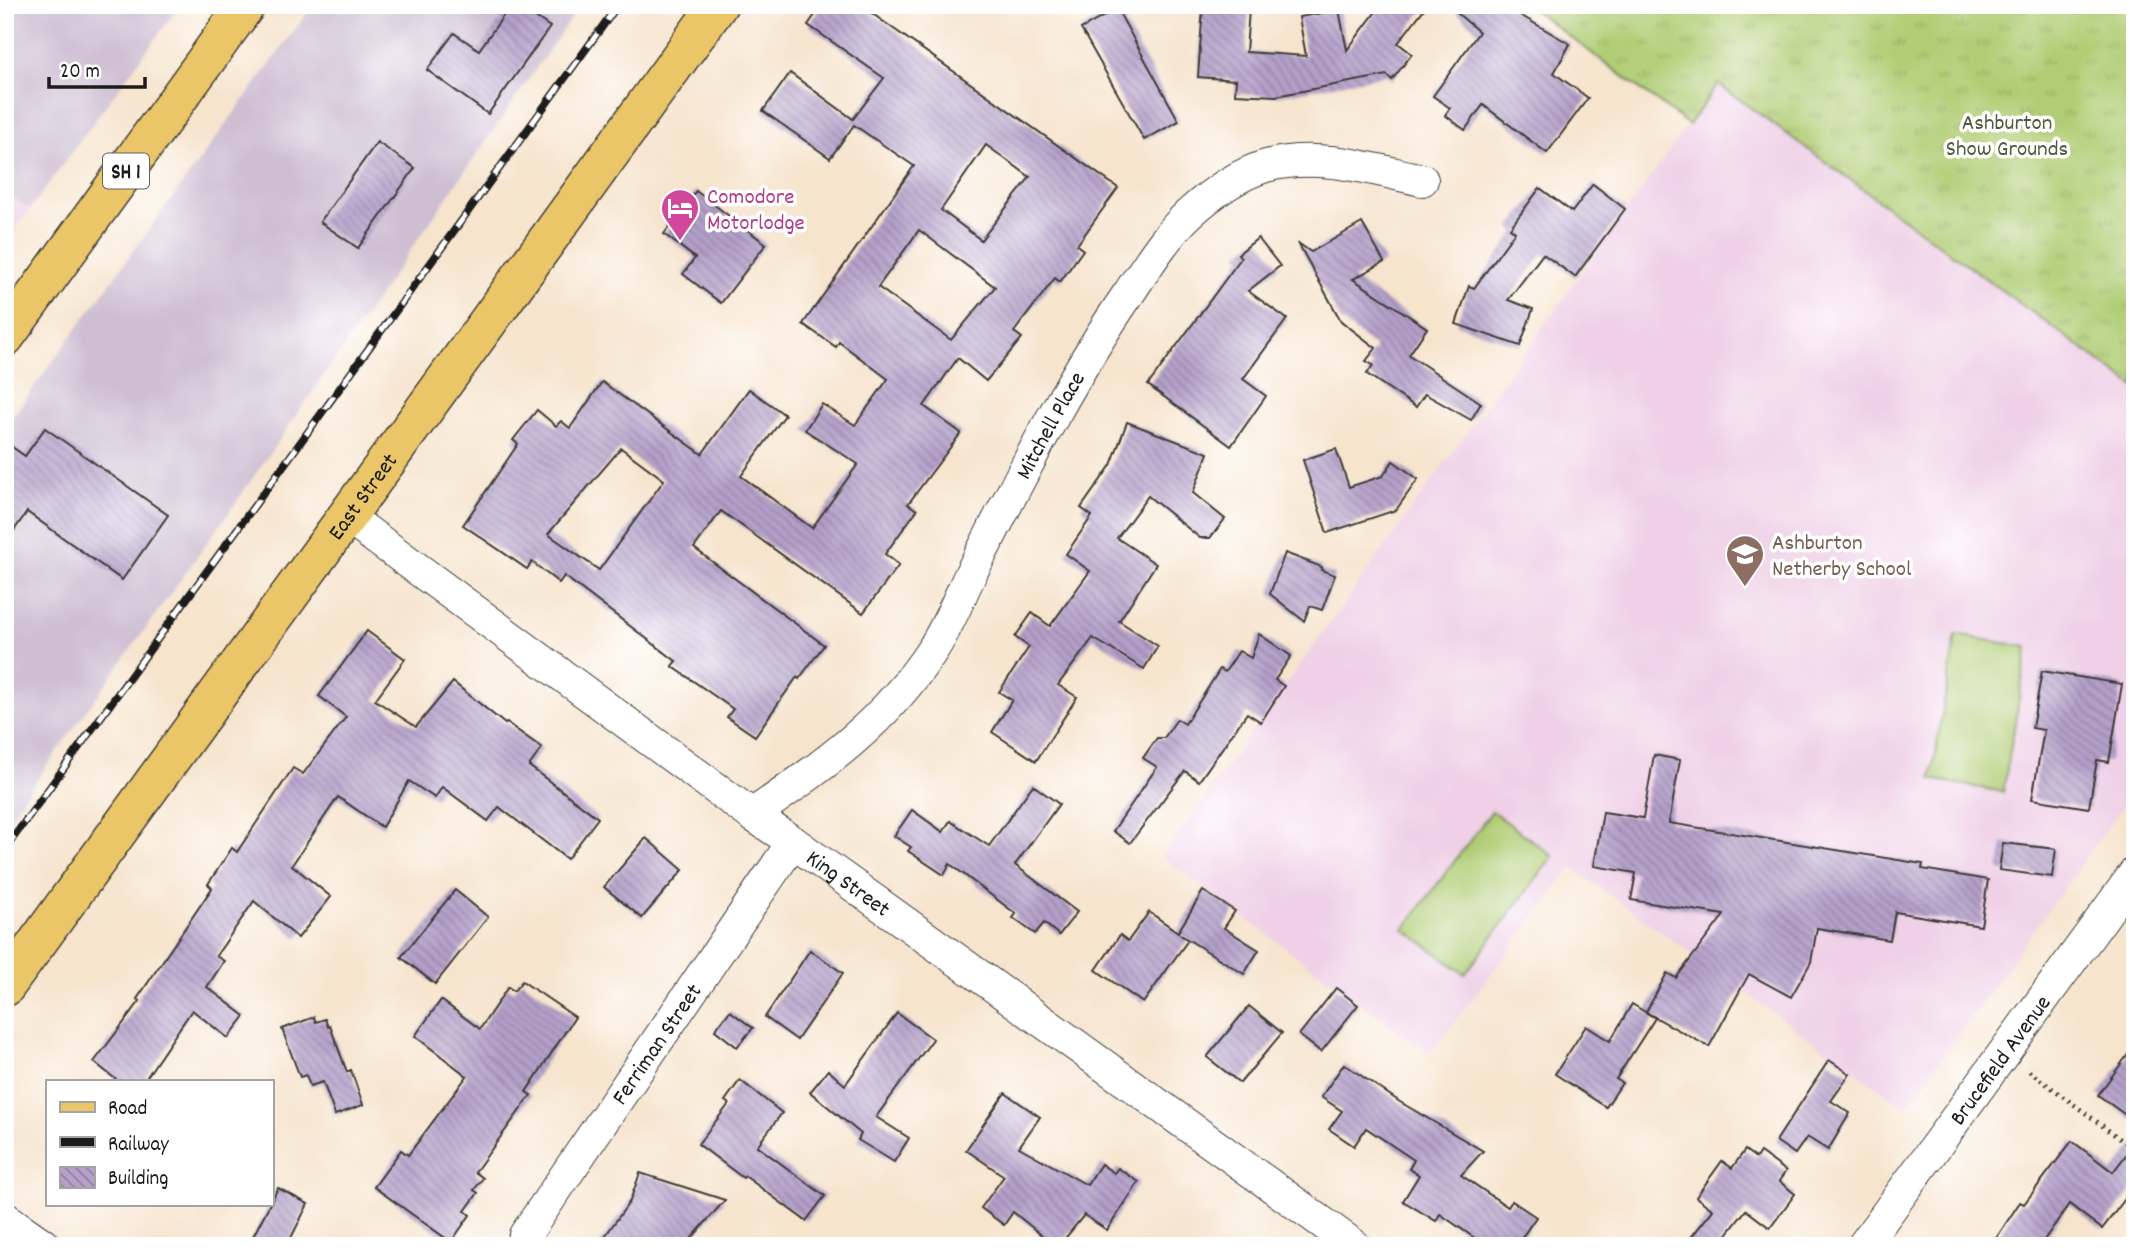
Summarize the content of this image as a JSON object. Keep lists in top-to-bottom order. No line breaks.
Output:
{"streets":{"main road":["SH 1","East Street"],"street":["Mitchell Place","King Street","Ferriman Street","Brucefield Avenue"]},"crossings":[["Mitchell Place","King Street"],["East Street","King Street"],["King Street","Ferriman Street"]],"parks":["Ashburton Show Grounds"],"places":{"hotel":["Comodore Motorlodge"],"school or university":["Ashburton Netherby School"]},"legend":["Road","Railway","Building"],"scale_bar":"20 m"}
